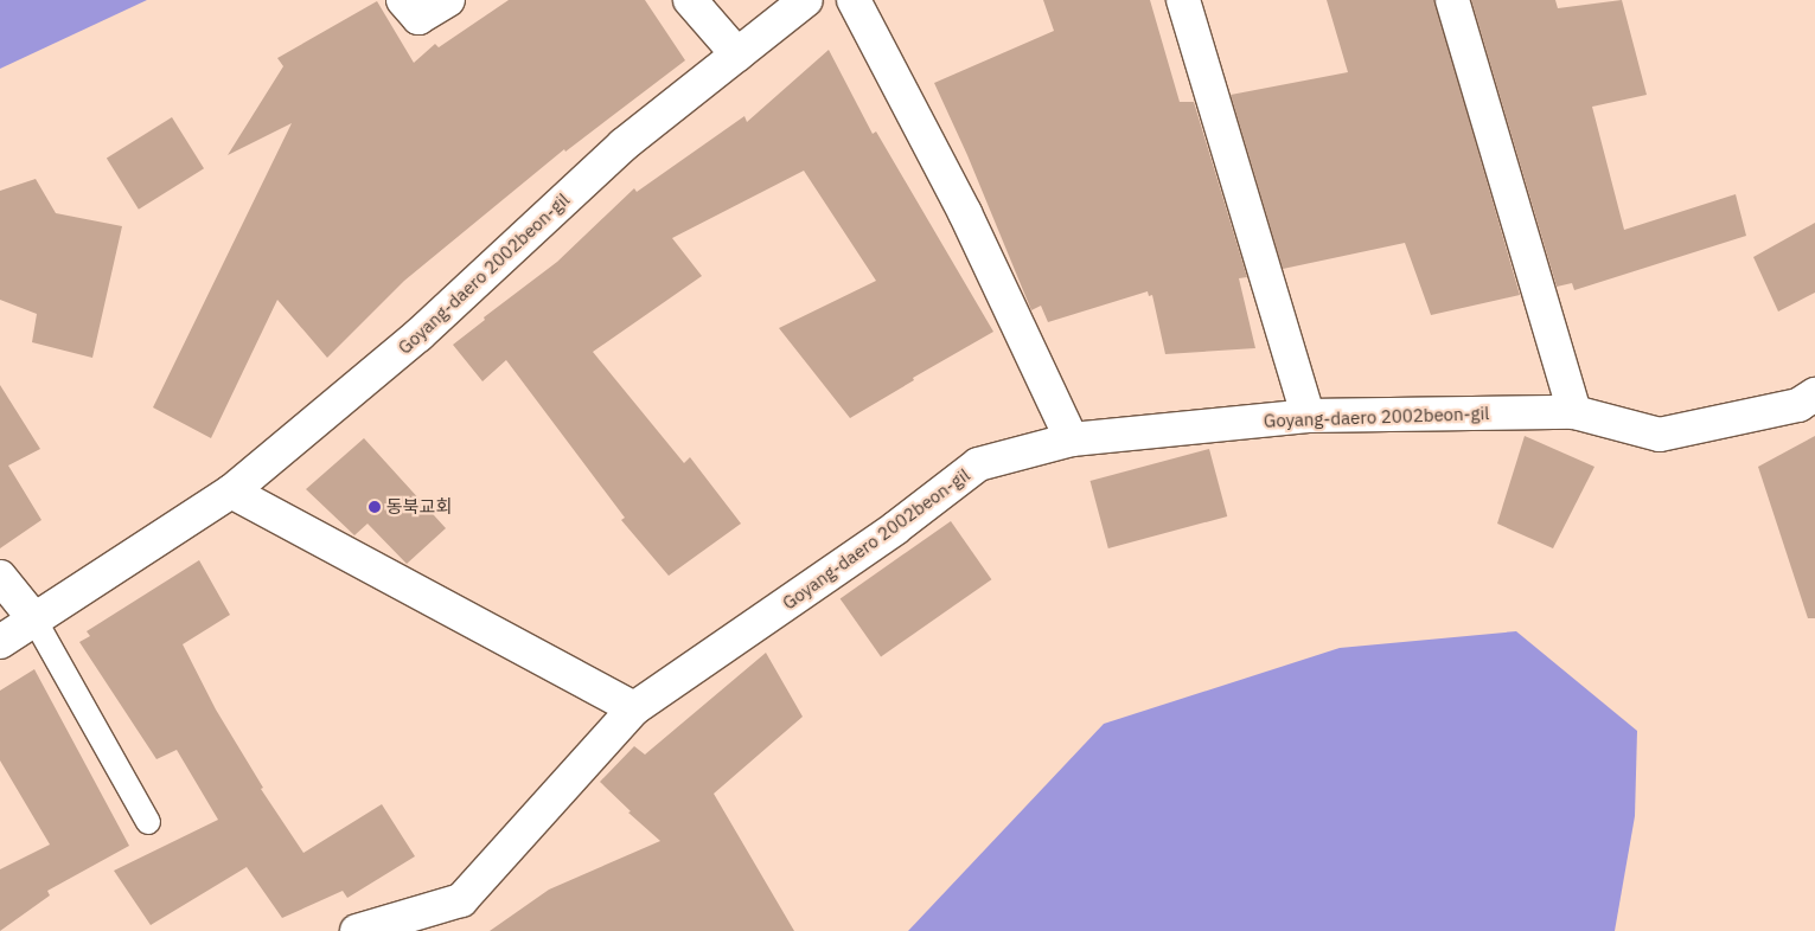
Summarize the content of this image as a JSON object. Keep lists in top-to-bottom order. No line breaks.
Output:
{"streets":{"street":["Goyang-daero 2002beon-gil"]},"places":["동북교회"]}
